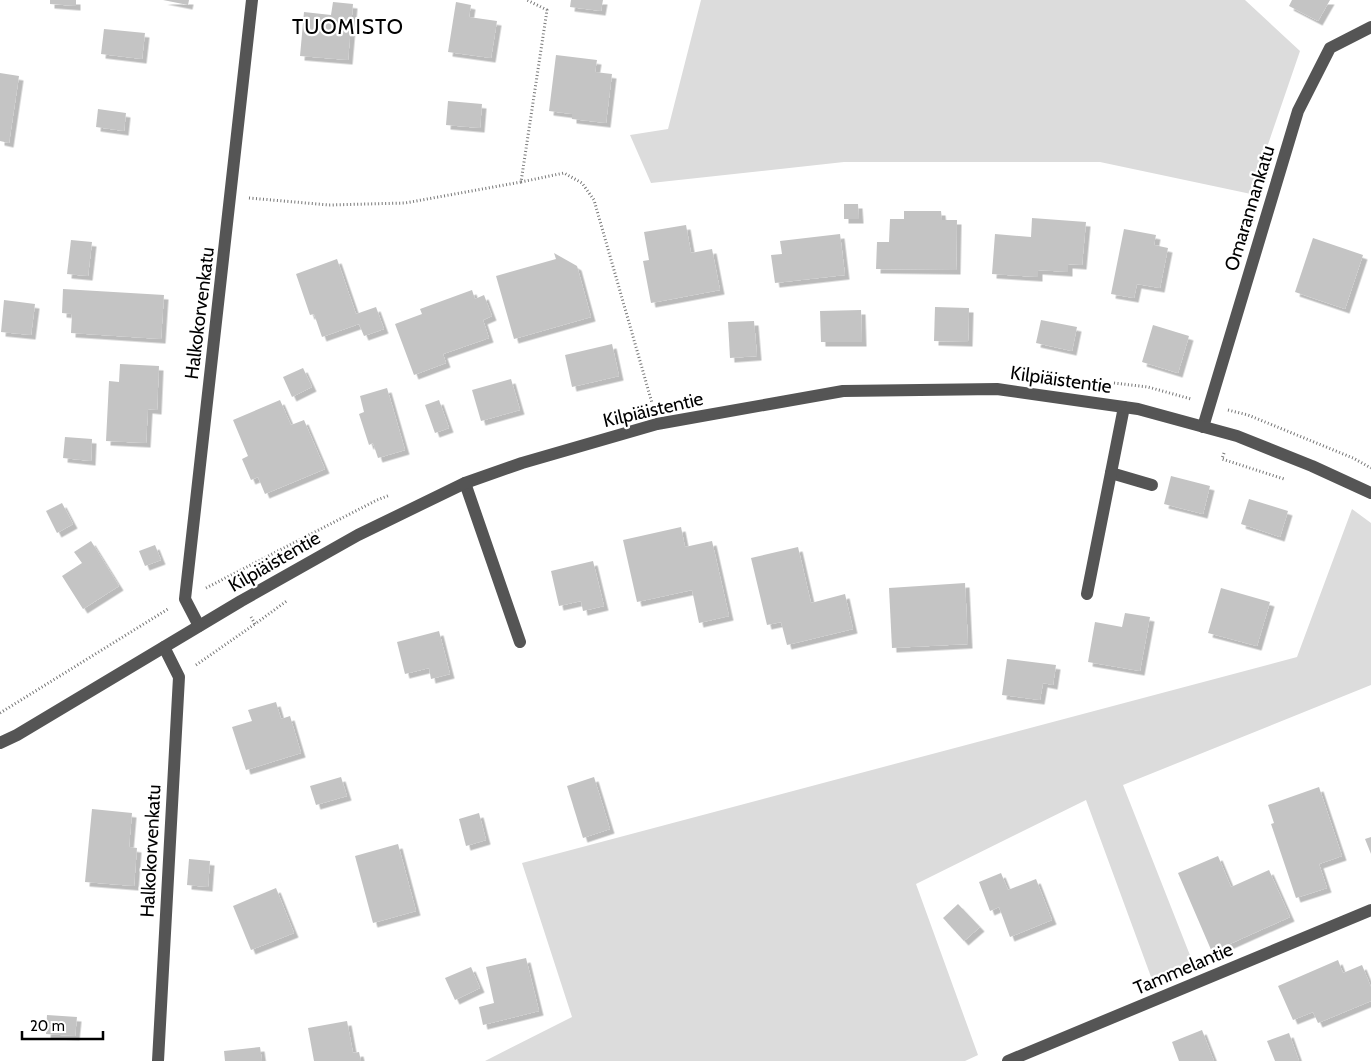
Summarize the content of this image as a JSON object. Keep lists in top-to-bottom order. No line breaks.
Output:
{"streets":{"street":["Omarannankatu","Halkokorvenkatu","Kilpiäistentie","Tammelantie"]},"crossings":[["Omarannankatu","Kilpiäistentie"],["Halkokorvenkatu","Kilpiäistentie"]],"districts":["TUOMISTO"],"scale_bar":"20 m"}
